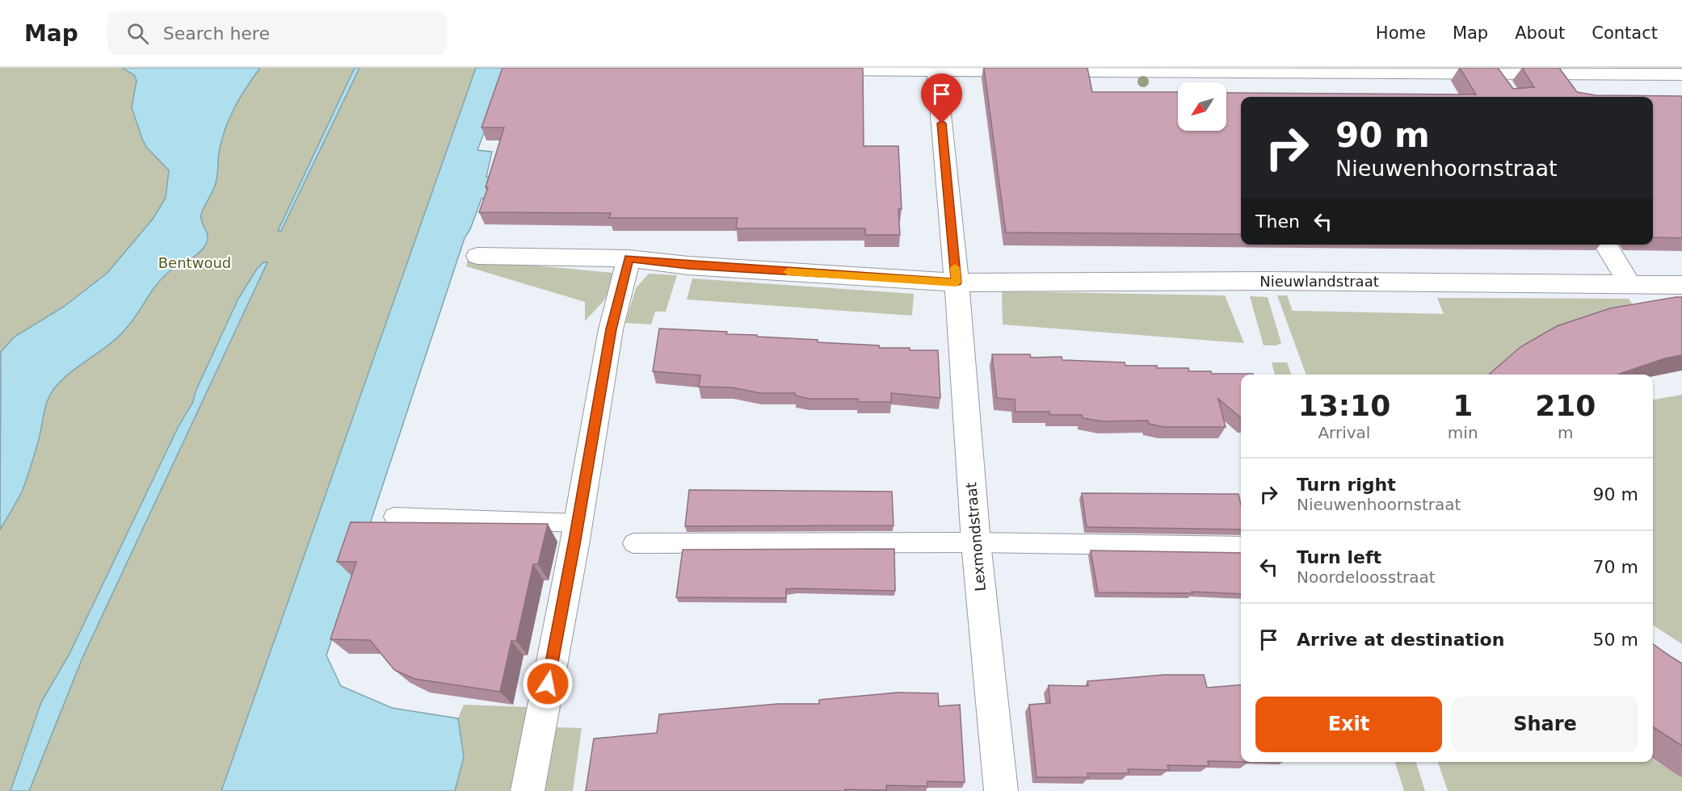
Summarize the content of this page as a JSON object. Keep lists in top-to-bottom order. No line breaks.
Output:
{"streets":{"street":["Nieuwlandstraat","Lexmondstraat"]},"crossings":[["Nieuwlandstraat","Lexmondstraat"]],"parks":["Bentwoud"],"north":"bottom left","page":{"header":"Map","search":"Search here","nav":["Home","Map","About","Contact"],"turn":["90 m","Nieuwenhoornstraat"],"then":"Then","eta":["13:10","Arrival","1","min","210","m"],"list":[{"name":"Turn right","note":"Nieuwenhoornstraat","value":"90 m"},{"name":"Turn left","note":"Noordeloosstraat","value":"70 m"},{"name":"Arrive at destination","value":"50 m"}],"buttons":["Exit","Share"]}}
